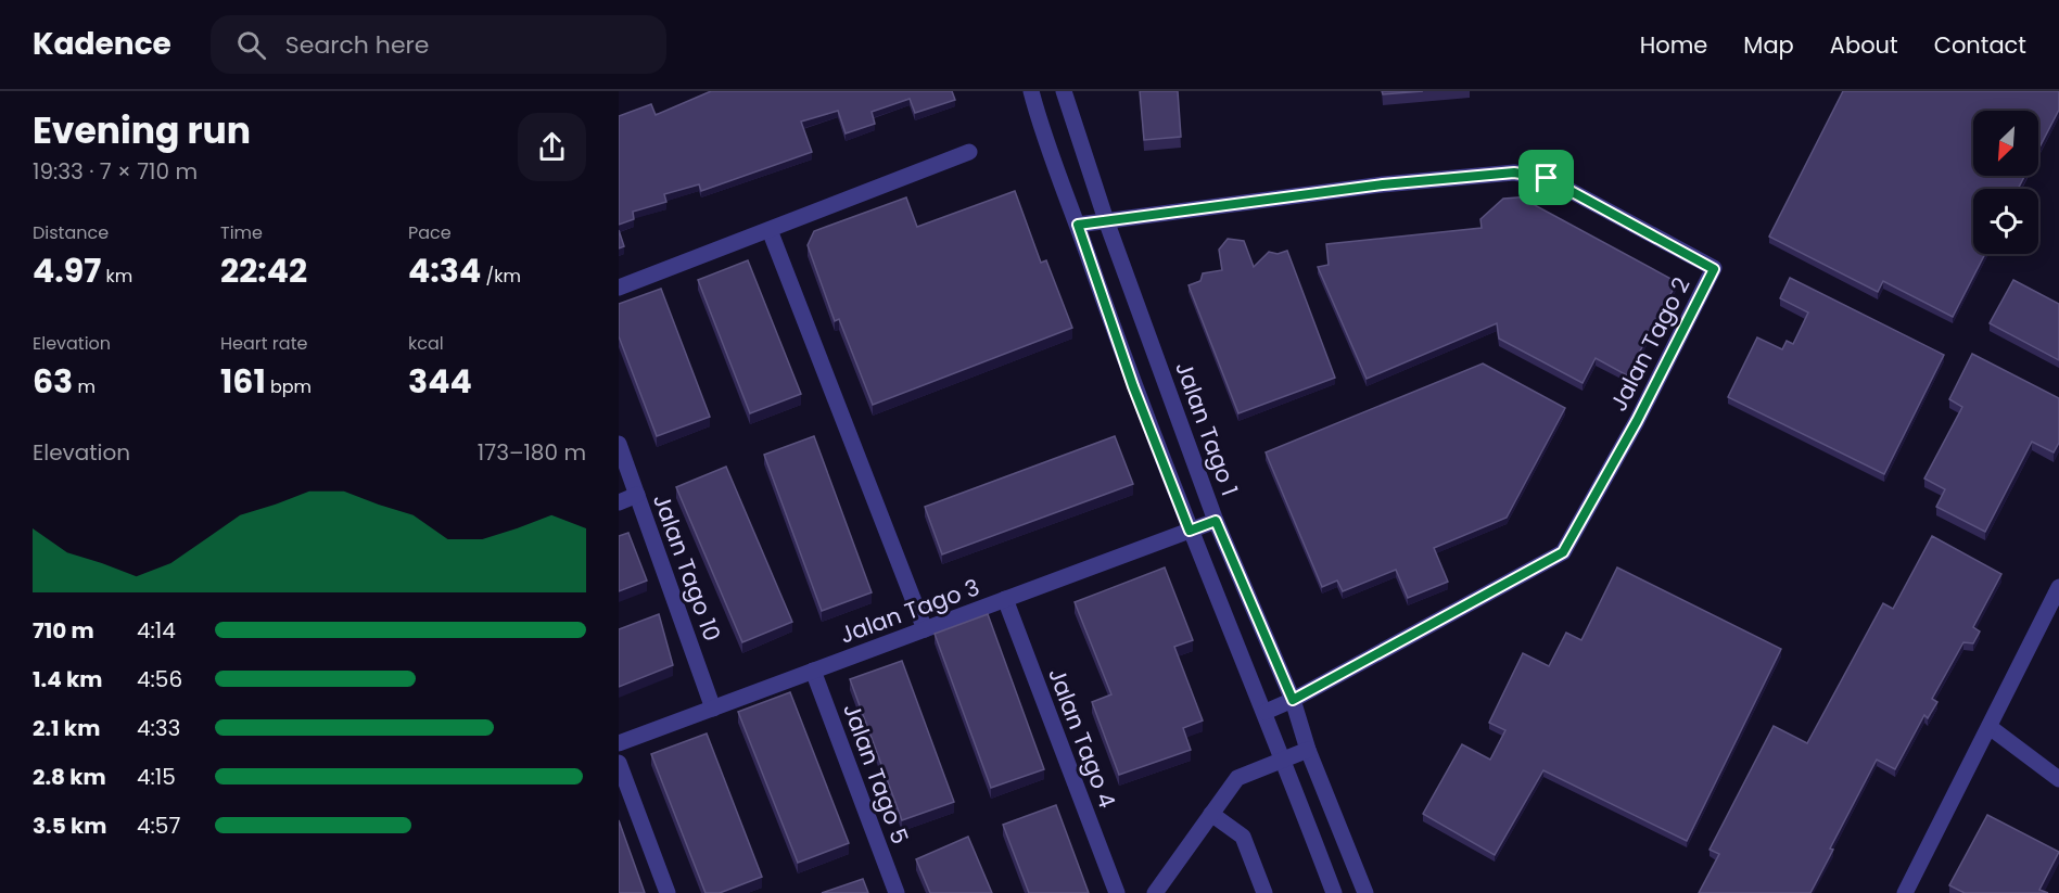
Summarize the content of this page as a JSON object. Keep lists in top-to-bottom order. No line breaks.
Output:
{"streets":{"street":["Jalan Tago 2","Jalan Tago 1","Jalan Tago 10","Jalan Tago 3","Jalan Tago 4","Jalan Tago 5"]},"crossings":[["Jalan Tago 2","Jalan Tago 1"],["Jalan Tago 1","Jalan Tago 3"],["Jalan Tago 10","Jalan Tago 3"],["Jalan Tago 3","Jalan Tago 4"],["Jalan Tago 3","Jalan Tago 5"]],"north":"bottom left","page":{"header":"Kadence","search":"Search here","nav":["Home","Map","About","Contact"],"heading":["Evening run","19:33 · 7 × 710 m"],"stats":[["Distance","4.97 km"],["Time","22:42"],["Pace","4:34 /km"],["Elevation","63 m"],["Heart rate","161 bpm"],["kcal","344"]],"chart":["Elevation","173–180 m"],"list":[{"name":"710 m","note":"4:14"},{"name":"1.4 km","note":"4:56"},{"name":"2.1 km","note":"4:33"},{"name":"2.8 km","note":"4:15"},{"name":"3.5 km","note":"4:57"}]}}
